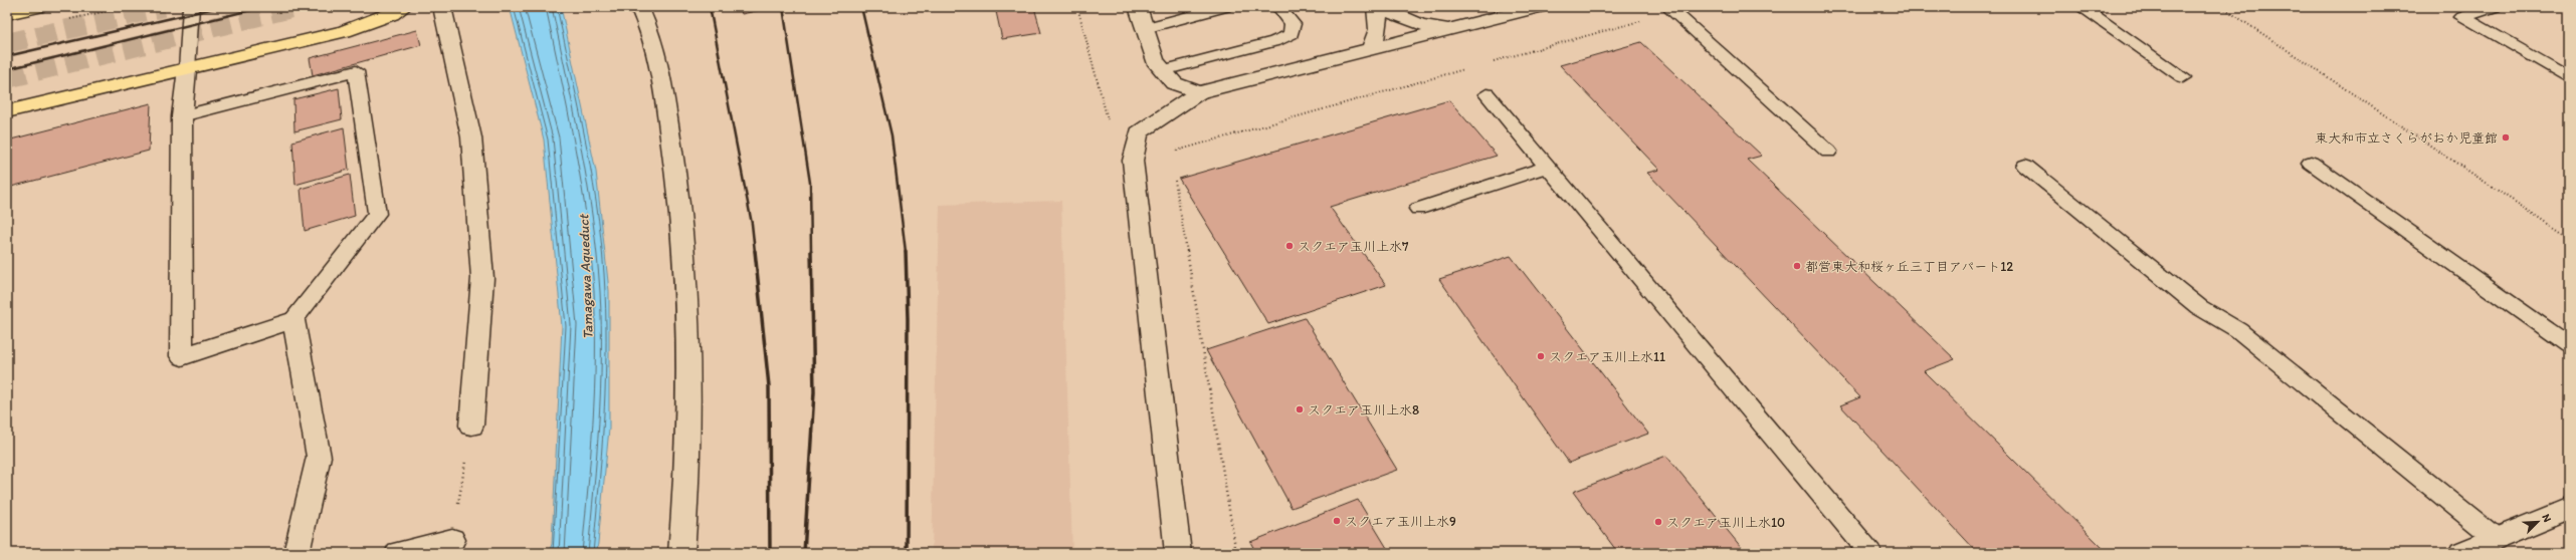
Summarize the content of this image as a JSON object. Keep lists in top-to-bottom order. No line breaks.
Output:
{"water":["Tamagawa Aqueduct"],"places":["東大和市立さくらがおか児童館","スクエア玉川上水7","都営東大和桜ヶ丘三丁目アパート12","スクエア玉川上水11","スクエア玉川上水8","スクエア玉川上水9","スクエア玉川上水10"],"north":"top right"}
